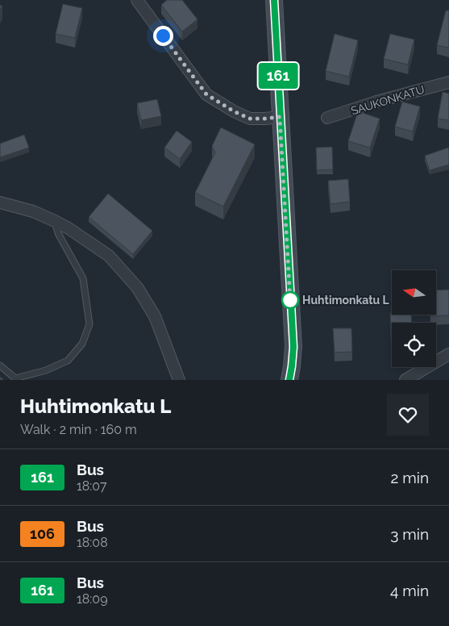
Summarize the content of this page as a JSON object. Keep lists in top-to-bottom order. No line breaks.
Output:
{"streets":{"street":["SAUKONKATU"]},"places":["Huhtimonkatu L"],"lines":["bus line 161"],"north":"left","page":{"on_map":"161","heading":["Huhtimonkatu L","Walk · 2 min · 160 m"],"list":[{"mark":"161","name":"Bus","note":"18:07","value":"2 min"},{"mark":"106","name":"Bus","note":"18:08","value":"3 min"},{"mark":"161","name":"Bus","note":"18:09","value":"4 min"}]}}
